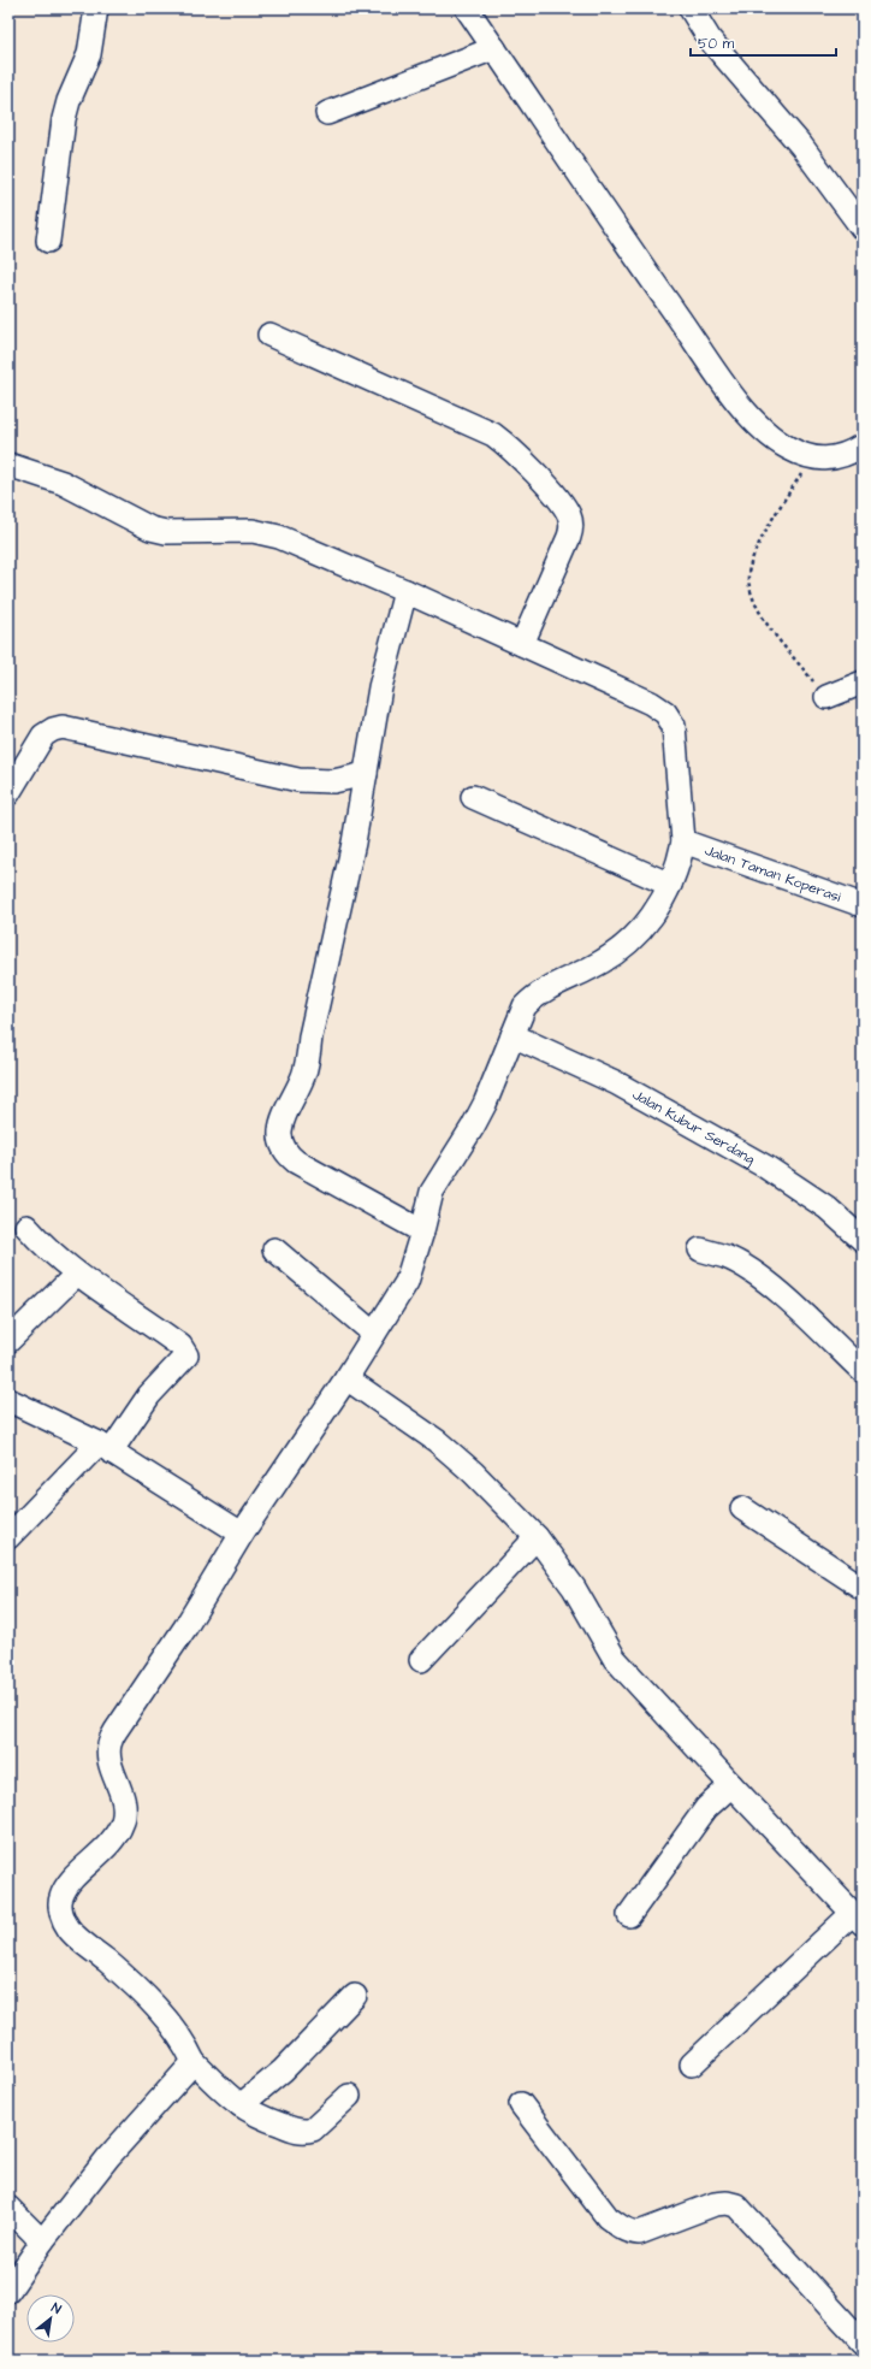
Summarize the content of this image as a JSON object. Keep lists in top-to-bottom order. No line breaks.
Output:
{"streets":{"street":["Jalan Taman Koperasi","Jalan Kubur Serdang"]},"scale_bar":"50 m","north":"top right"}
